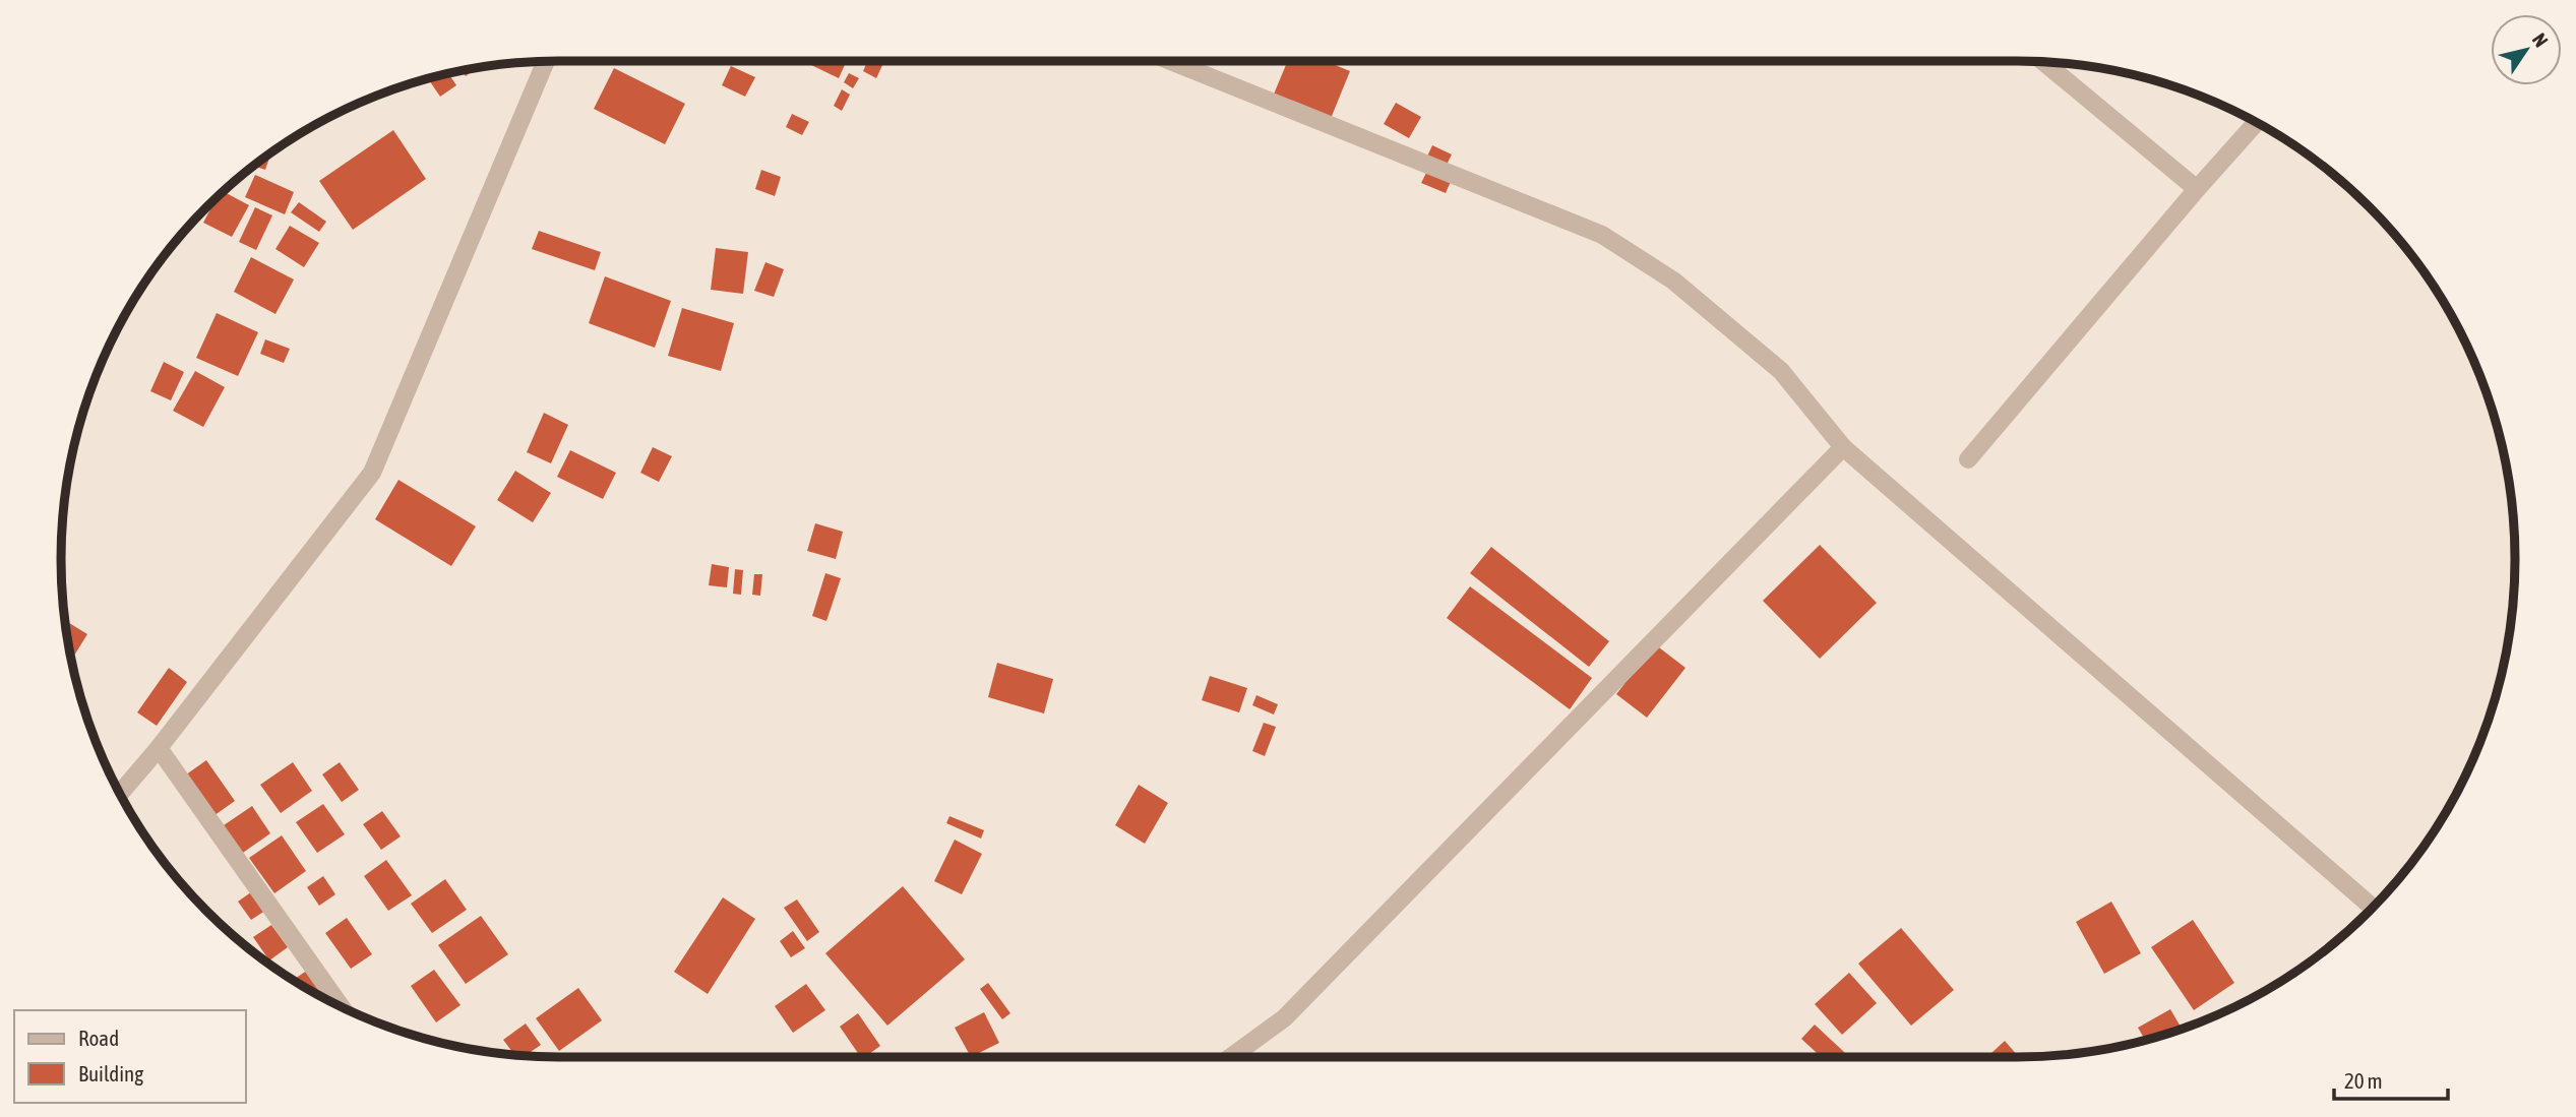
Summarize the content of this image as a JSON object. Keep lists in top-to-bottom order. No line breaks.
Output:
{"legend":["Road","Building"],"scale_bar":"20 m","north":"top right"}
